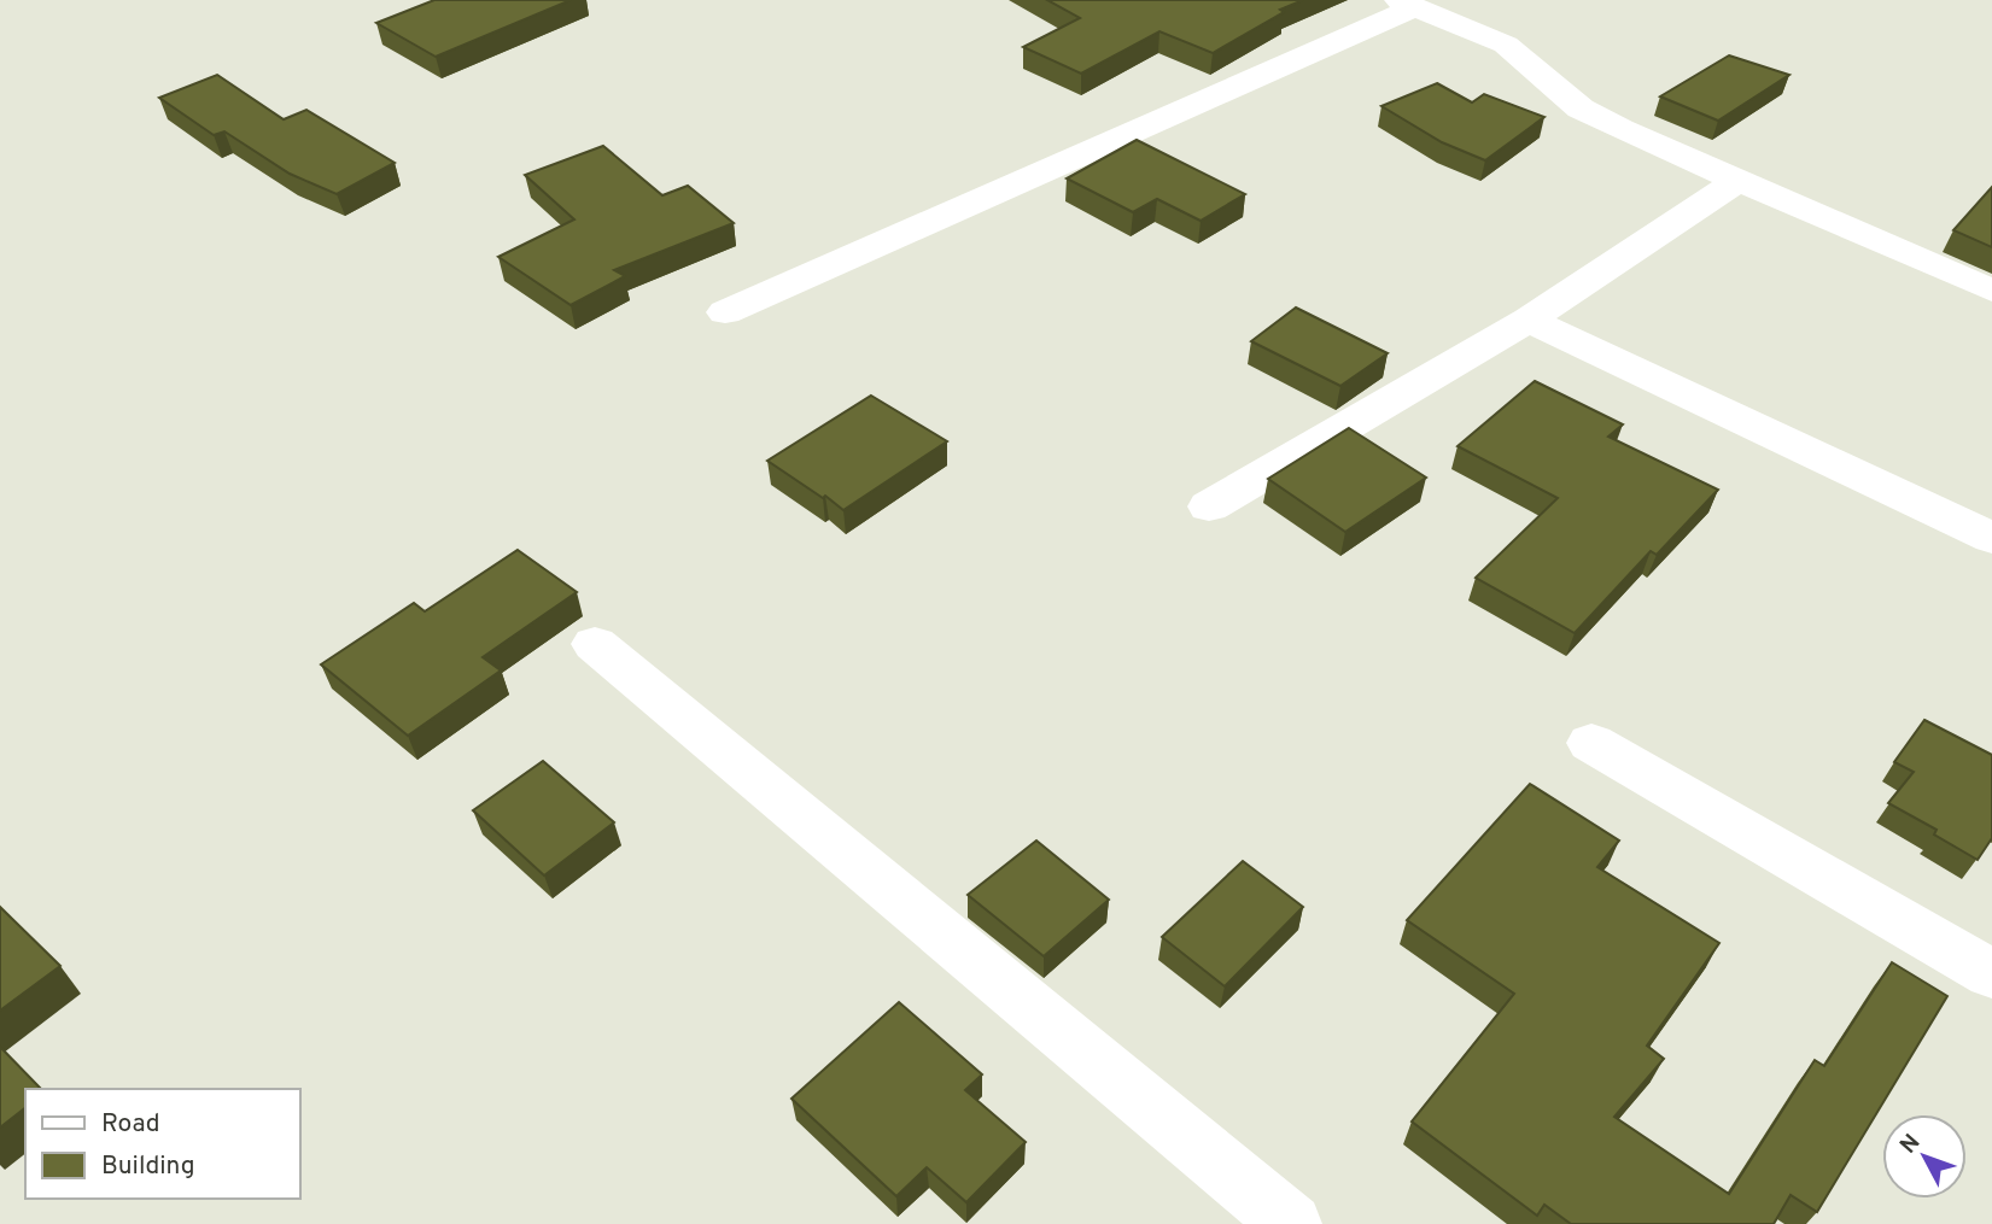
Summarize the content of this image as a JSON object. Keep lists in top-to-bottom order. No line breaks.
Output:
{"legend":["Road","Building"],"north":"top left"}
